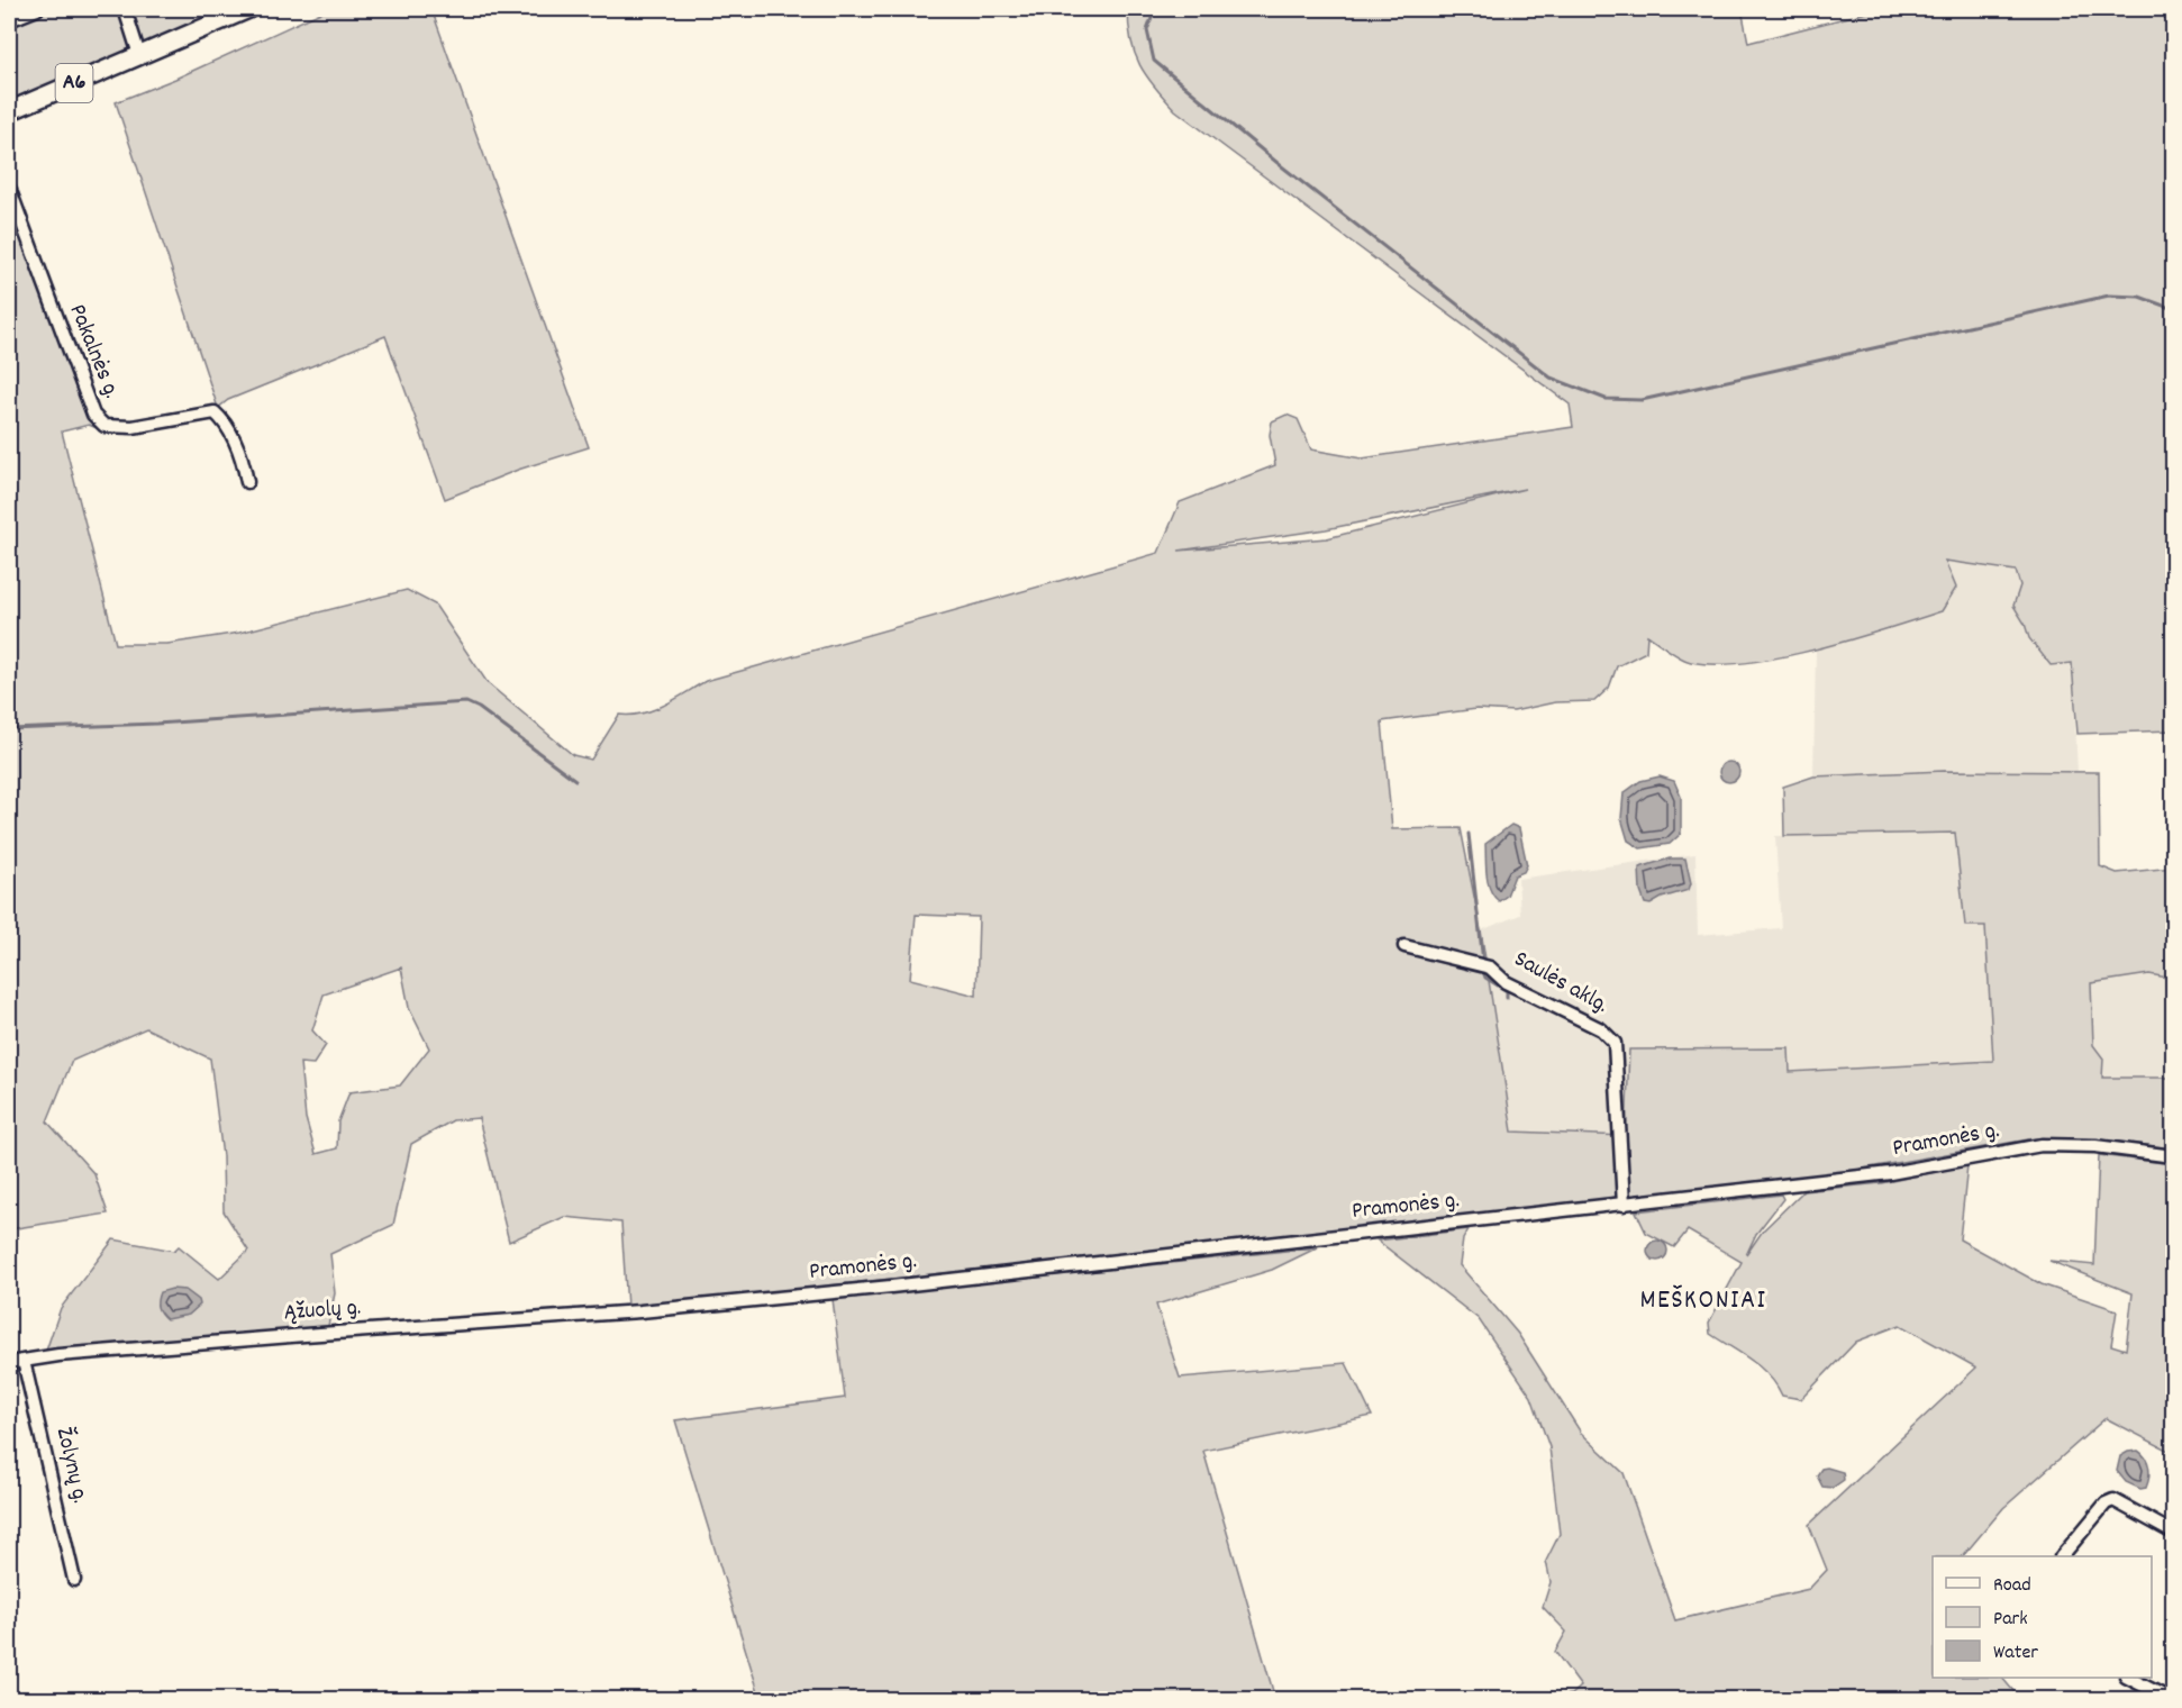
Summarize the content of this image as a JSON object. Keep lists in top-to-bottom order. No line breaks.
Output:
{"streets":{"highway":["A6"],"street":["Pakalnės g.","Saulės aklg.","Pramonės g.","Ąžuolų g.","Žolynų g."]},"crossings":[["Saulės aklg.","Pramonės g."],["Pramonės g.","Ąžuolų g."],["Ąžuolų g.","Žolynų g."]],"districts":["MEŠKONIAI"],"legend":["Road","Park","Water"]}
